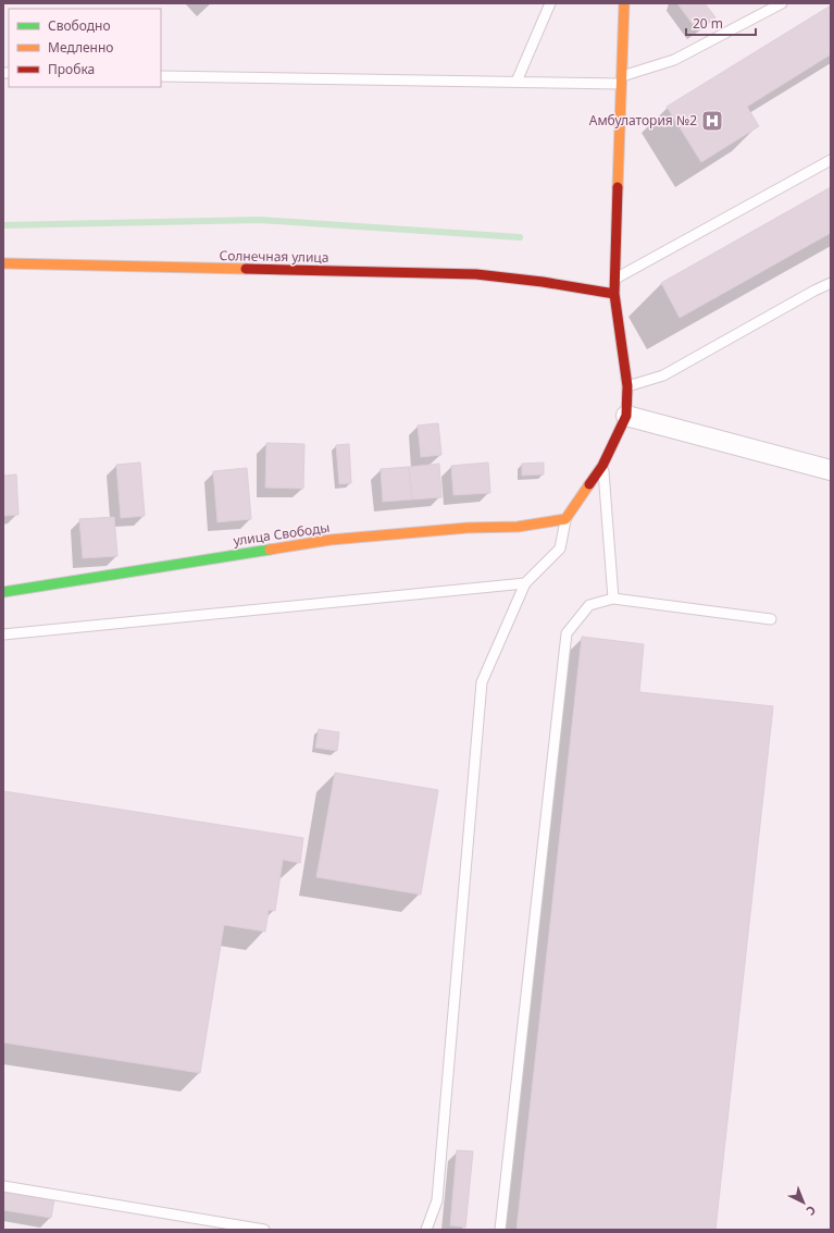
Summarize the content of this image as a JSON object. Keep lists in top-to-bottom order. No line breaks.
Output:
{"streets":{"street":["Солнечная улица","улица Свободы"]},"places":{"hospital":["Амбулатория №2"]},"legend":["Свободно","Медленно","Пробка"],"scale_bar":"20 m","north":"bottom right"}
